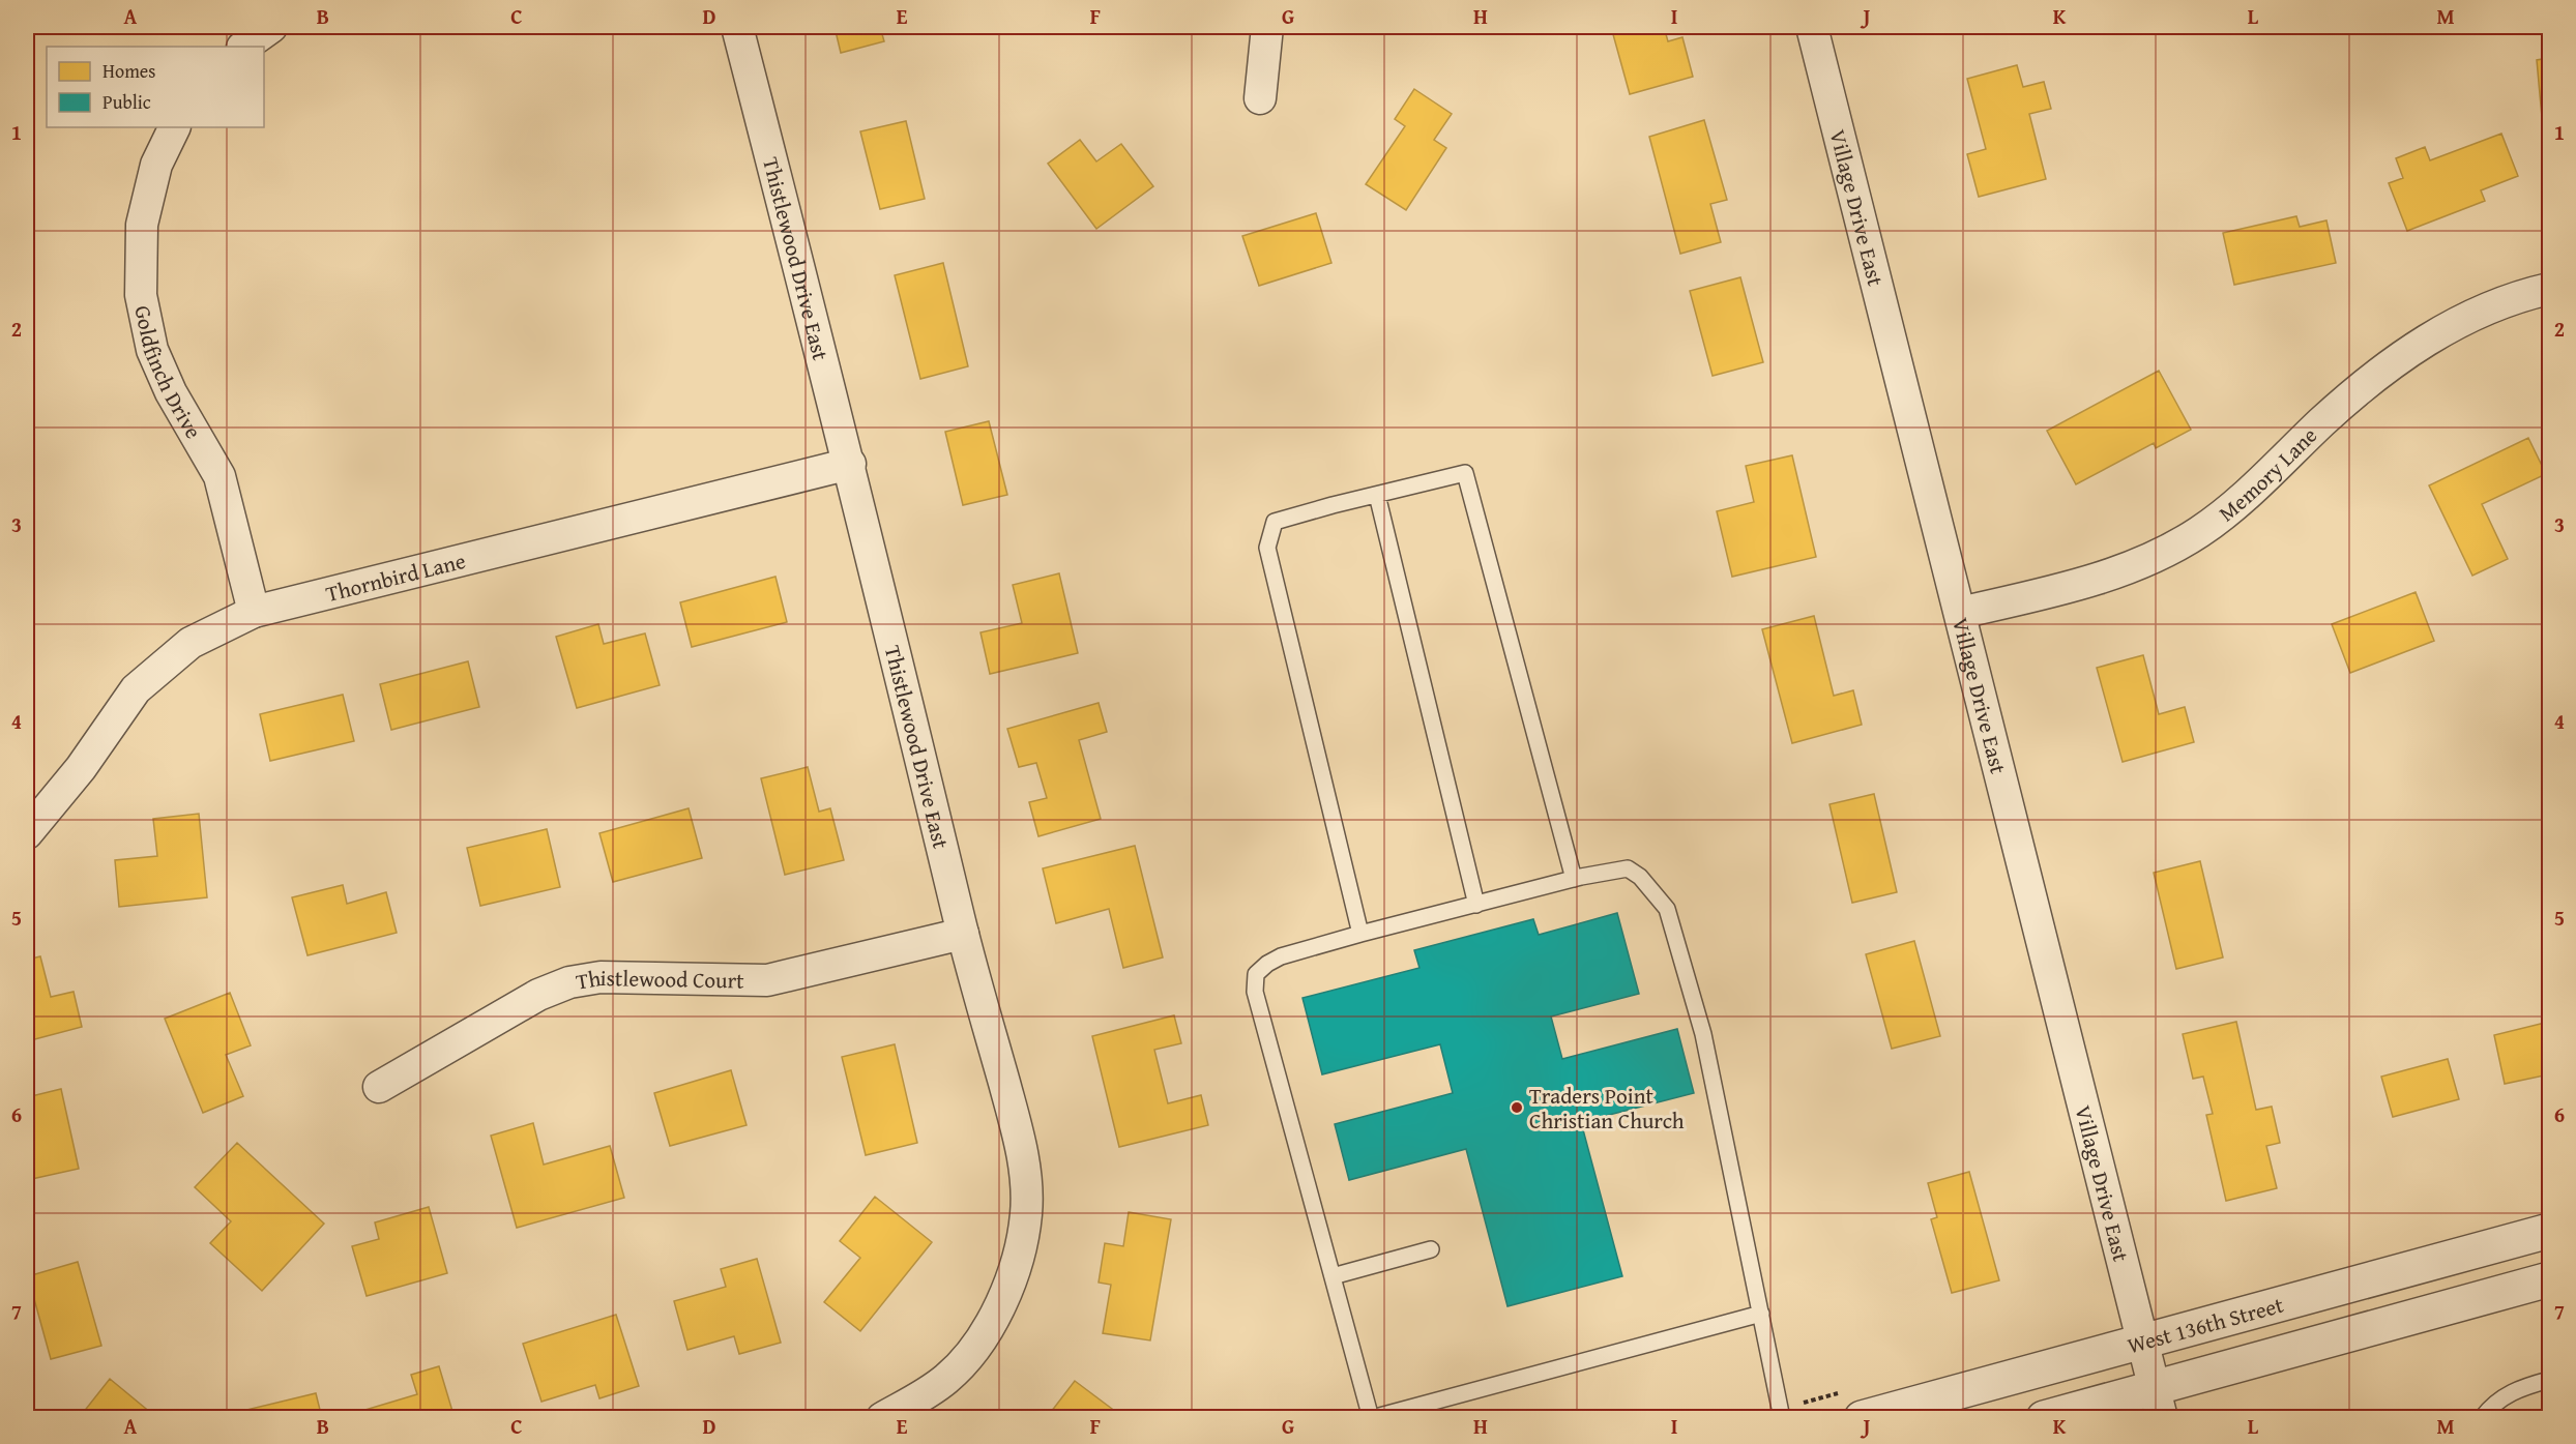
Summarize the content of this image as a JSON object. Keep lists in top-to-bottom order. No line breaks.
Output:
{"streets":{"street":["Village Drive East","Thistlewood Drive East","Goldfinch Drive","Memory Lane","Thornbird Lane","Thistlewood Court","West 136th Street"]},"crossings":[["Village Drive East","Memory Lane"],["Village Drive East","West 136th Street"],["Thistlewood Drive East","Thornbird Lane"],["Thistlewood Drive East","Thistlewood Court"],["Goldfinch Drive","Thornbird Lane"]],"places":["Traders Point Christian Church"],"legend":["Homes","Public"],"grid":{"columns":["A","B","C","D","E","F","G","H","I","J","K","L","M"],"rows":["1","2","3","4","5","6","7"]}}
